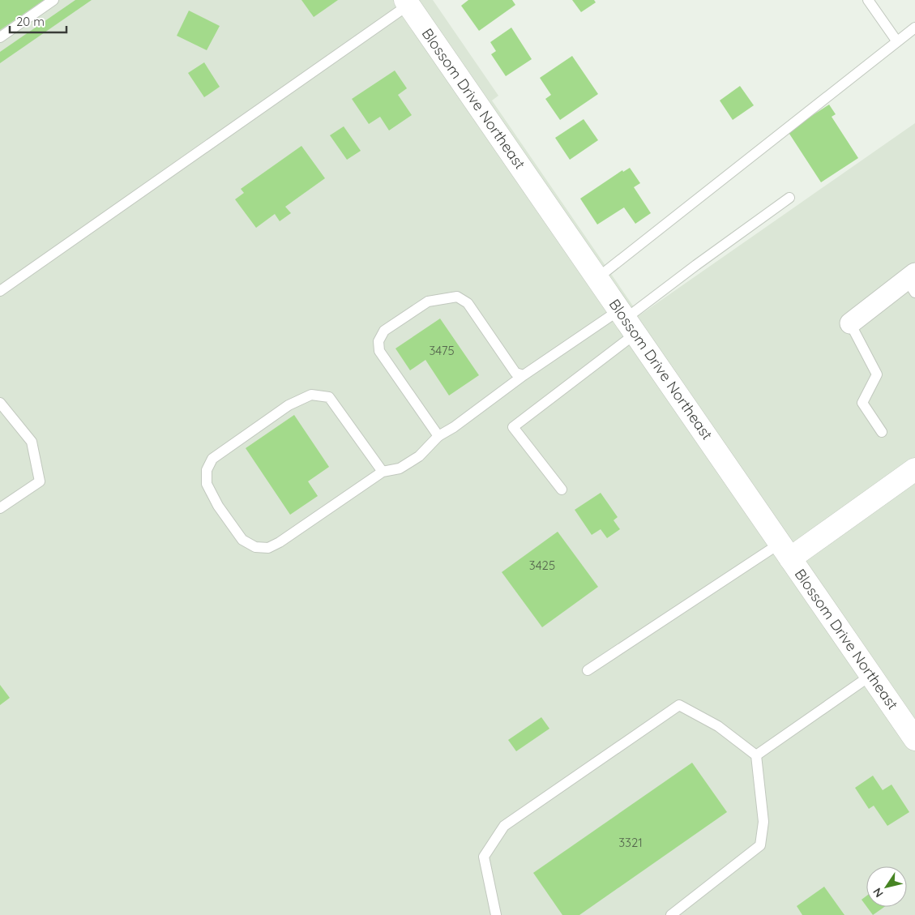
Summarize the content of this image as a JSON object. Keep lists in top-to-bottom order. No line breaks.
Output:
{"streets":{"street":["Blossom Drive Northeast"]},"house_numbers":["3475","3425","3321"],"scale_bar":"20 m","north":"bottom left"}
